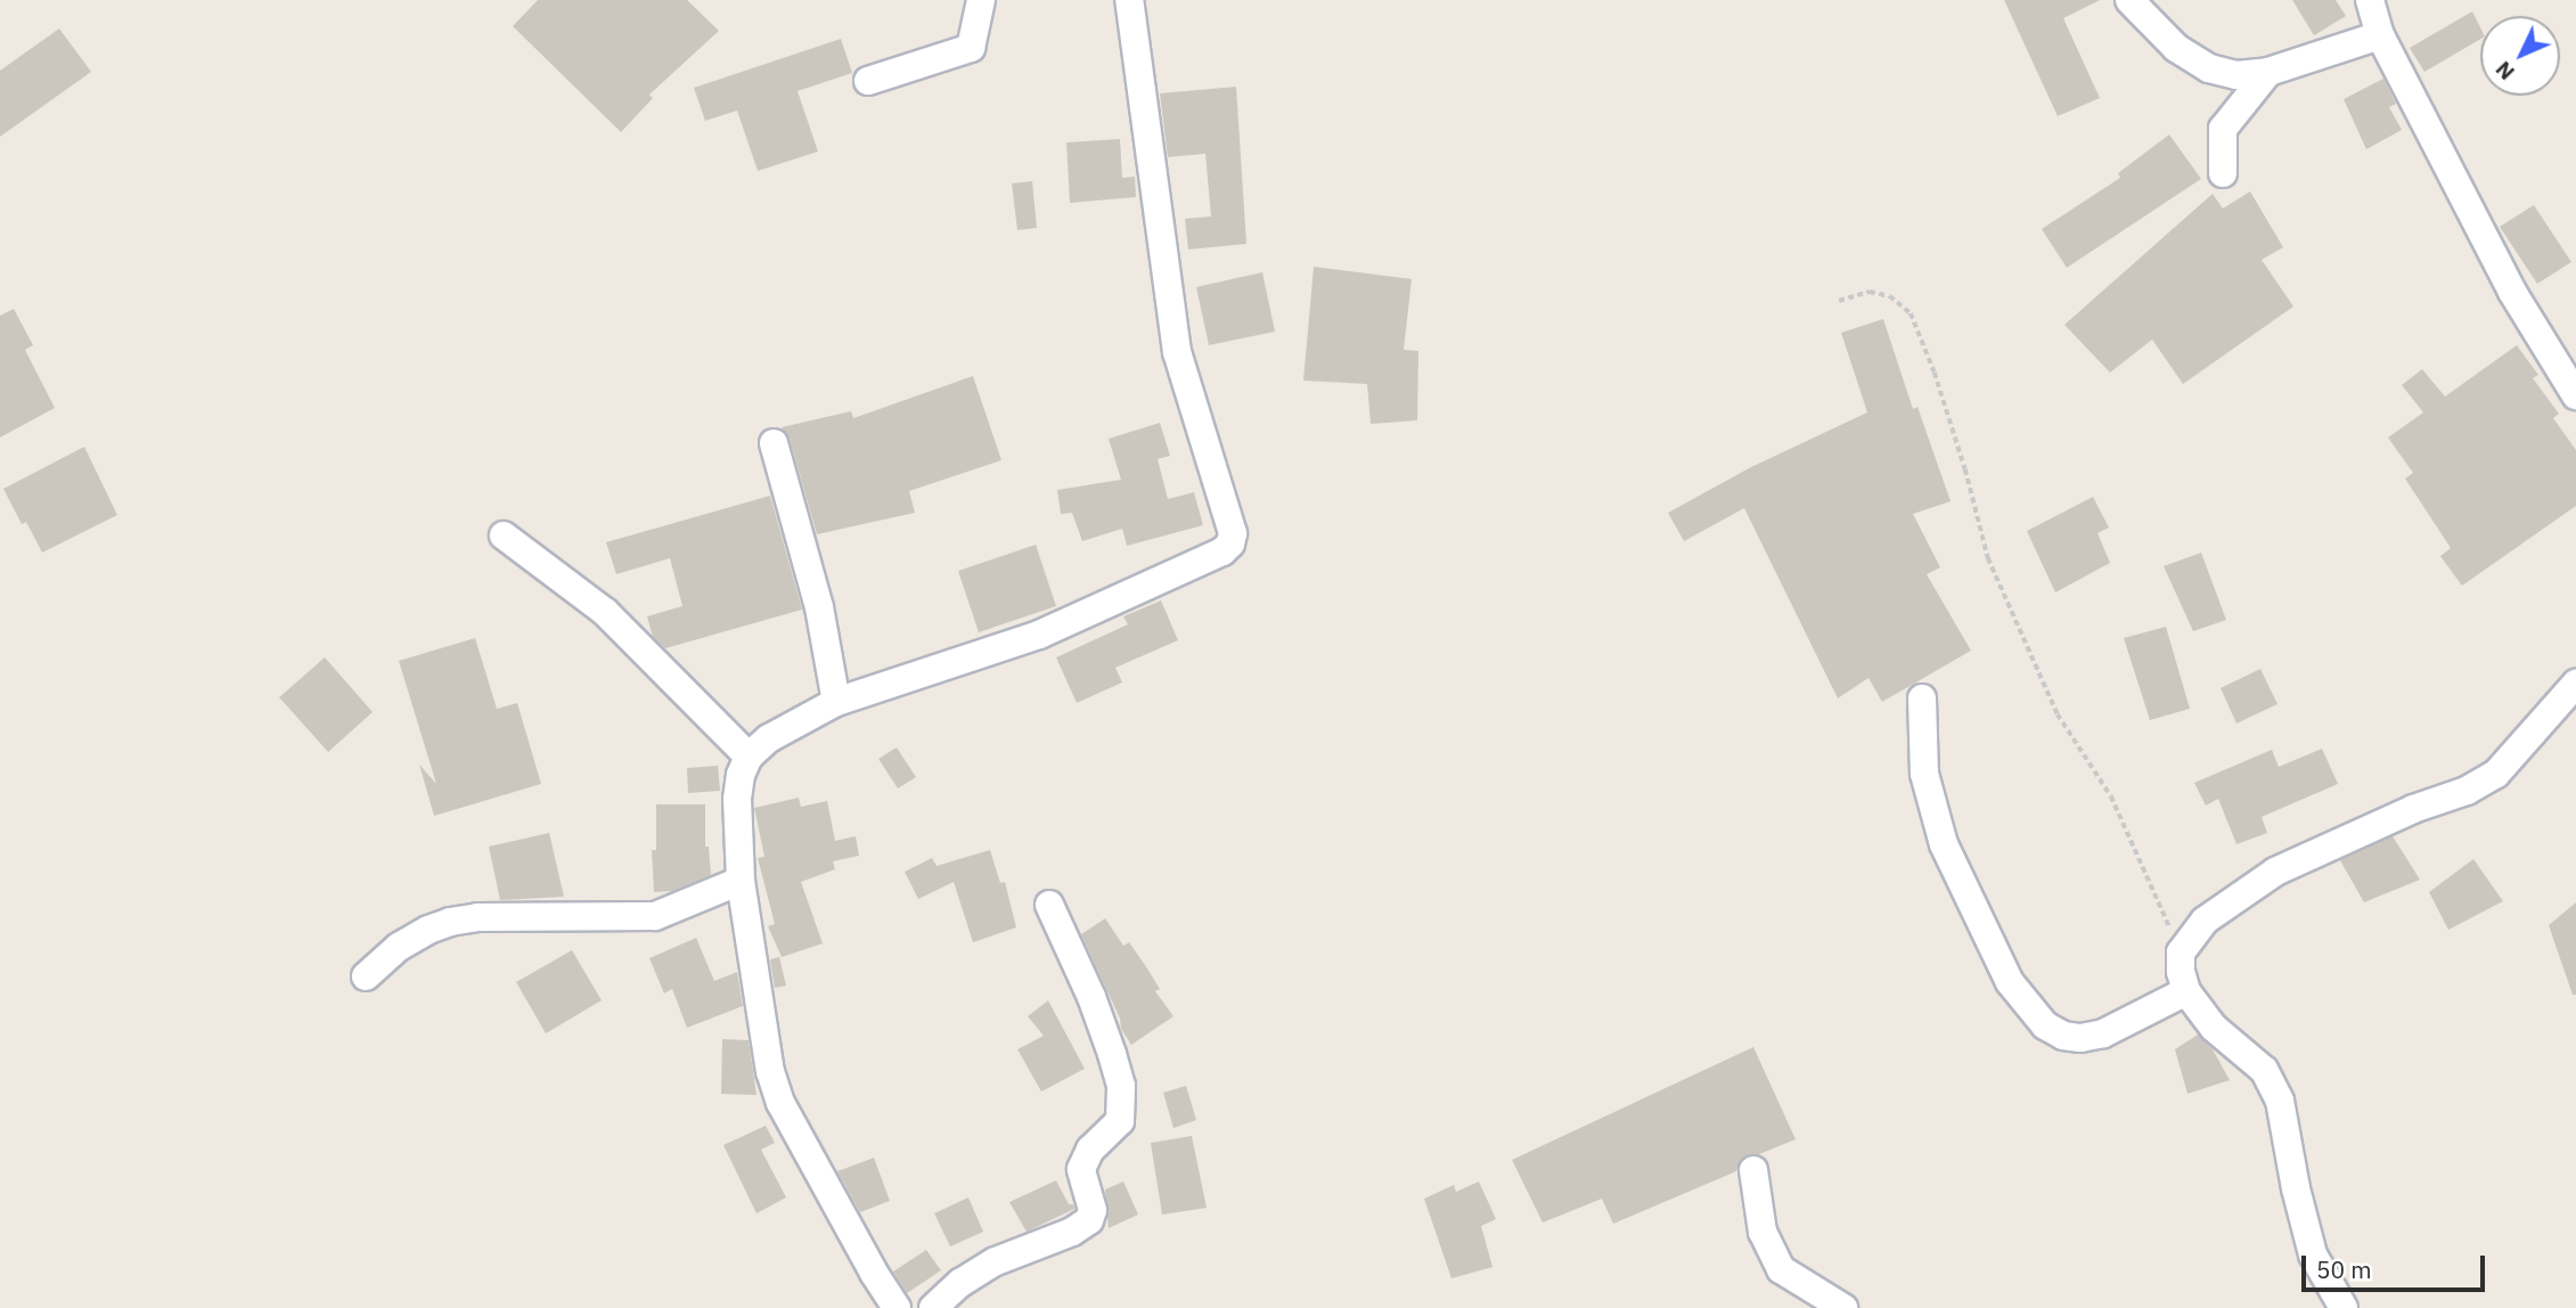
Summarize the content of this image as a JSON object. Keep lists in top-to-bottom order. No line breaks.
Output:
{"scale_bar":"50 m","north":"bottom left"}
